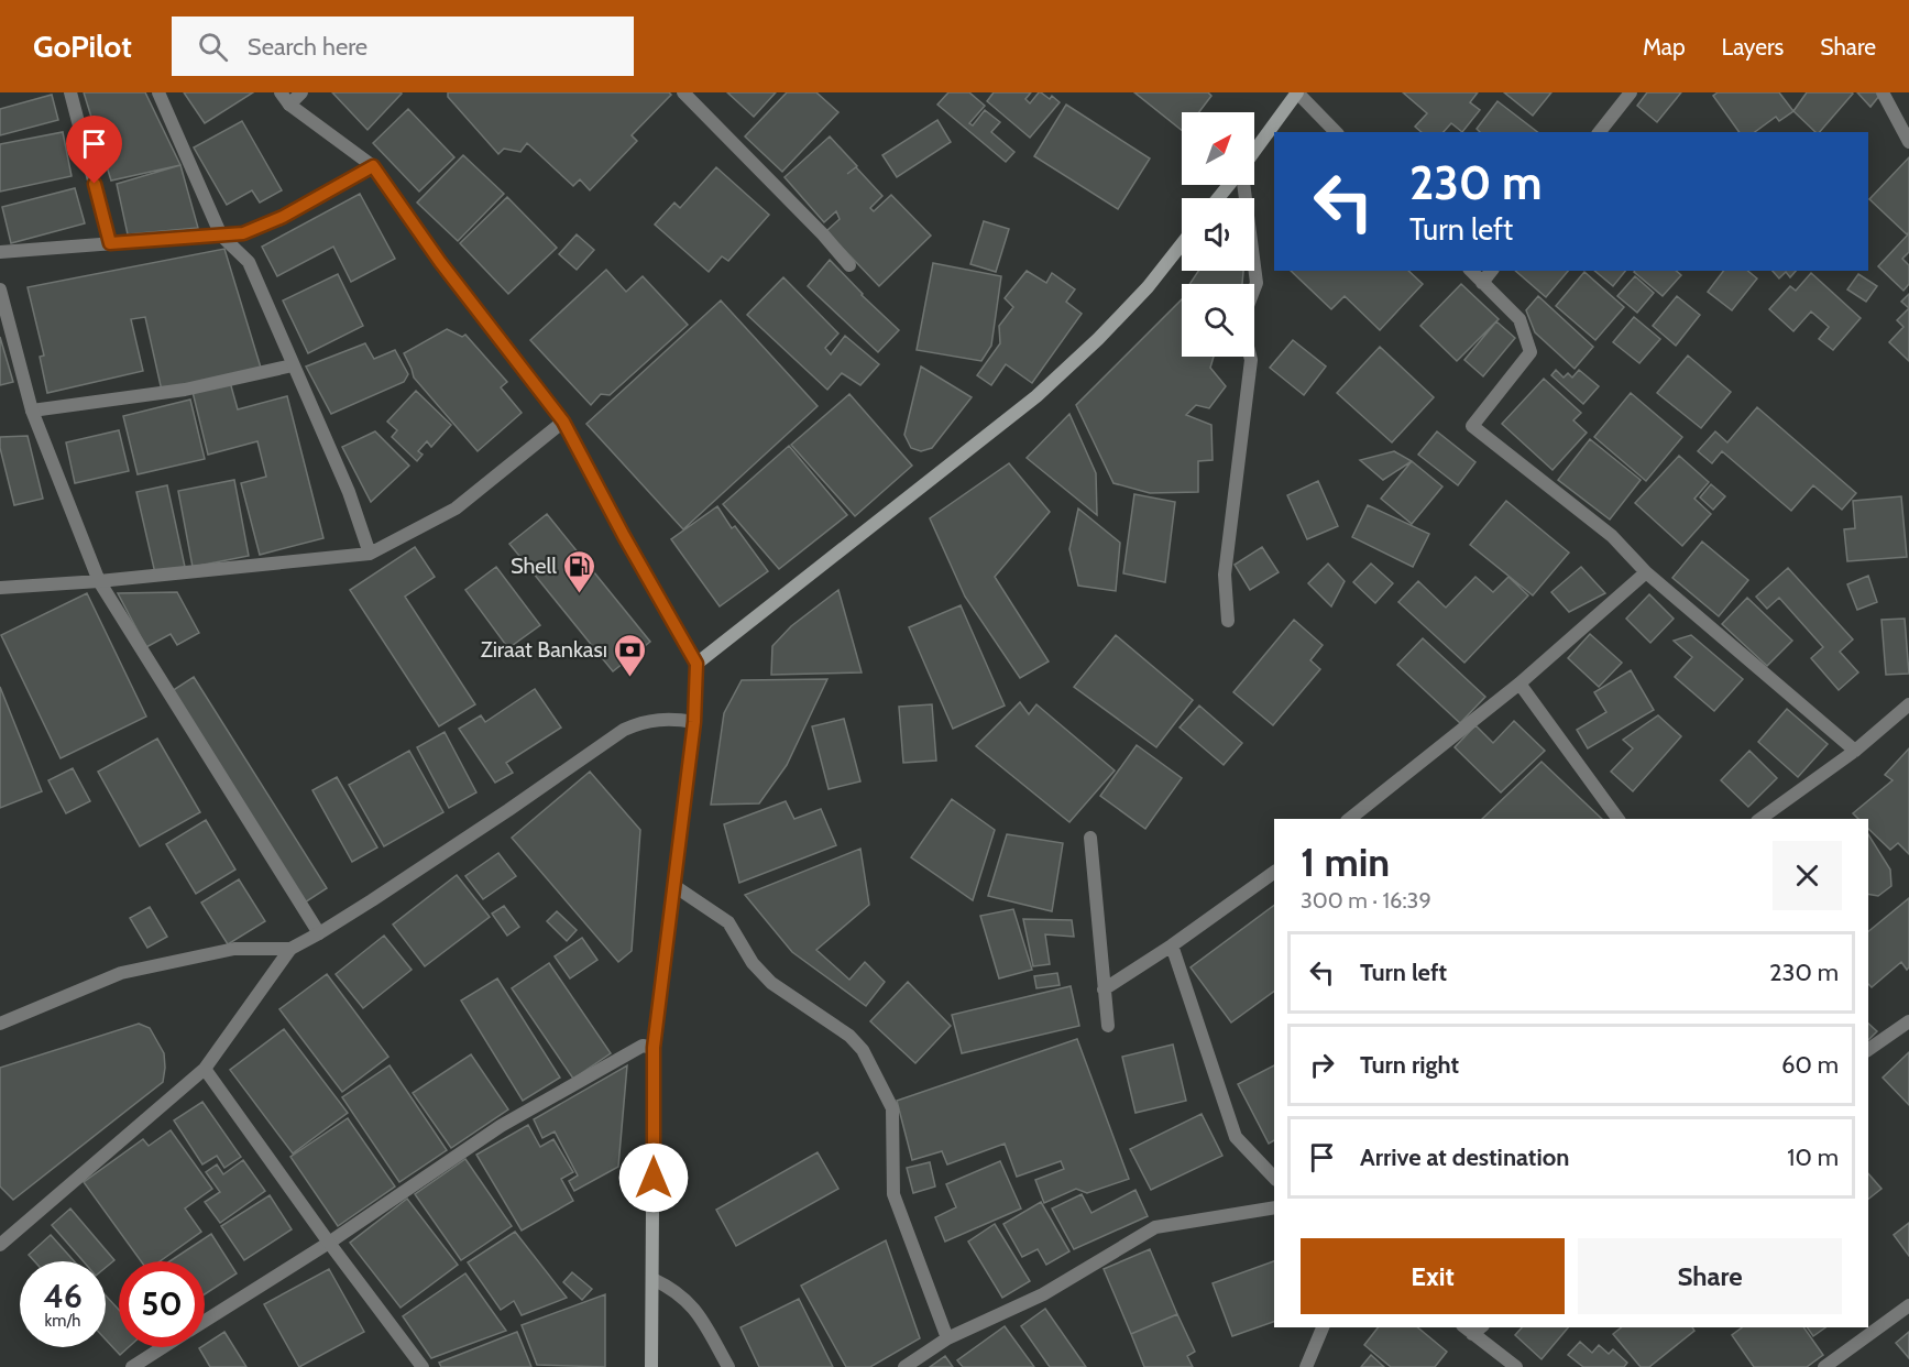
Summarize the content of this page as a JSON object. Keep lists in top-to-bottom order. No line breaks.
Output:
{"places":{"fuel station":["Shell"],"bank":["Ziraat Bankası"]},"north":"top right","page":{"header":"GoPilot","search":"Search here","nav":["Map","Layers","Share"],"turn":["230 m","Turn left"],"heading":["1 min","300 m · 16:39"],"list":[{"name":"Turn left","value":"230 m"},{"name":"Turn right","value":"60 m"},{"name":"Arrive at destination","value":"10 m"}],"buttons":["Exit","Share"],"speed":"46 km/h","limit":"50"}}
